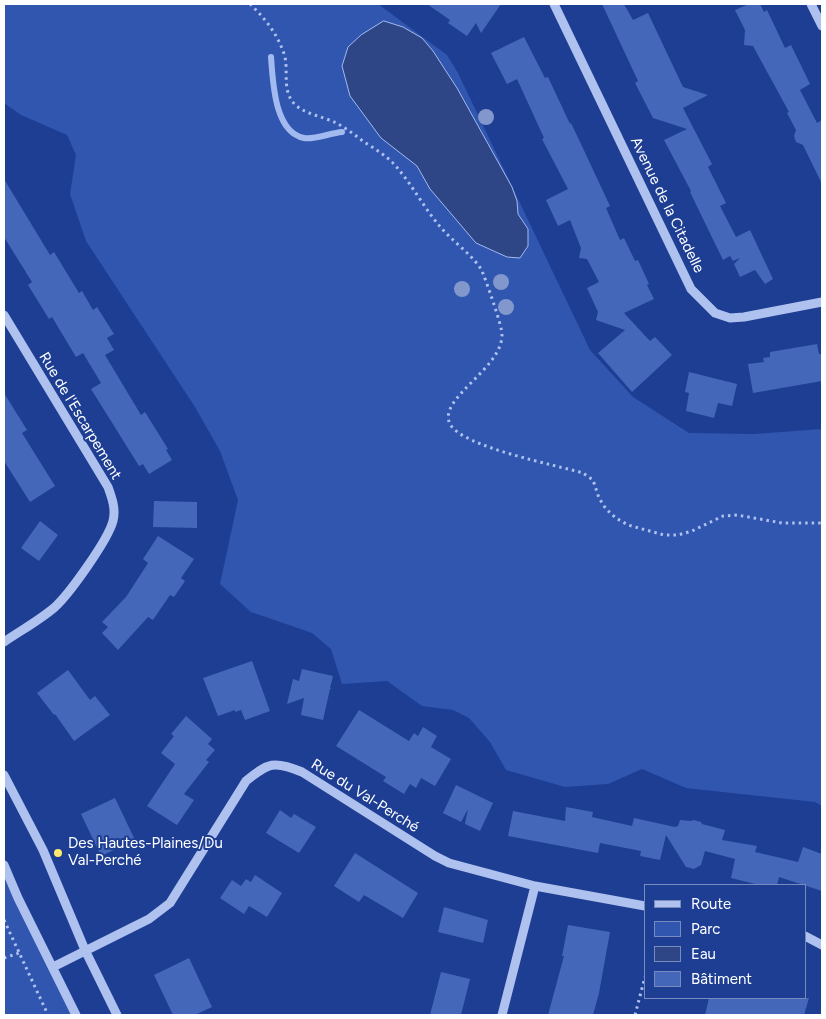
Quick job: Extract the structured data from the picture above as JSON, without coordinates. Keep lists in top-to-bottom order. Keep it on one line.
{"streets":{"street":["Avenue de la Citadelle","Rue de l'Escarpement","Rue du Val-Perché"]},"places":["Des Hautes-Plaines/Du Val-Perché"],"legend":["Route","Parc","Eau","Bâtiment"]}
